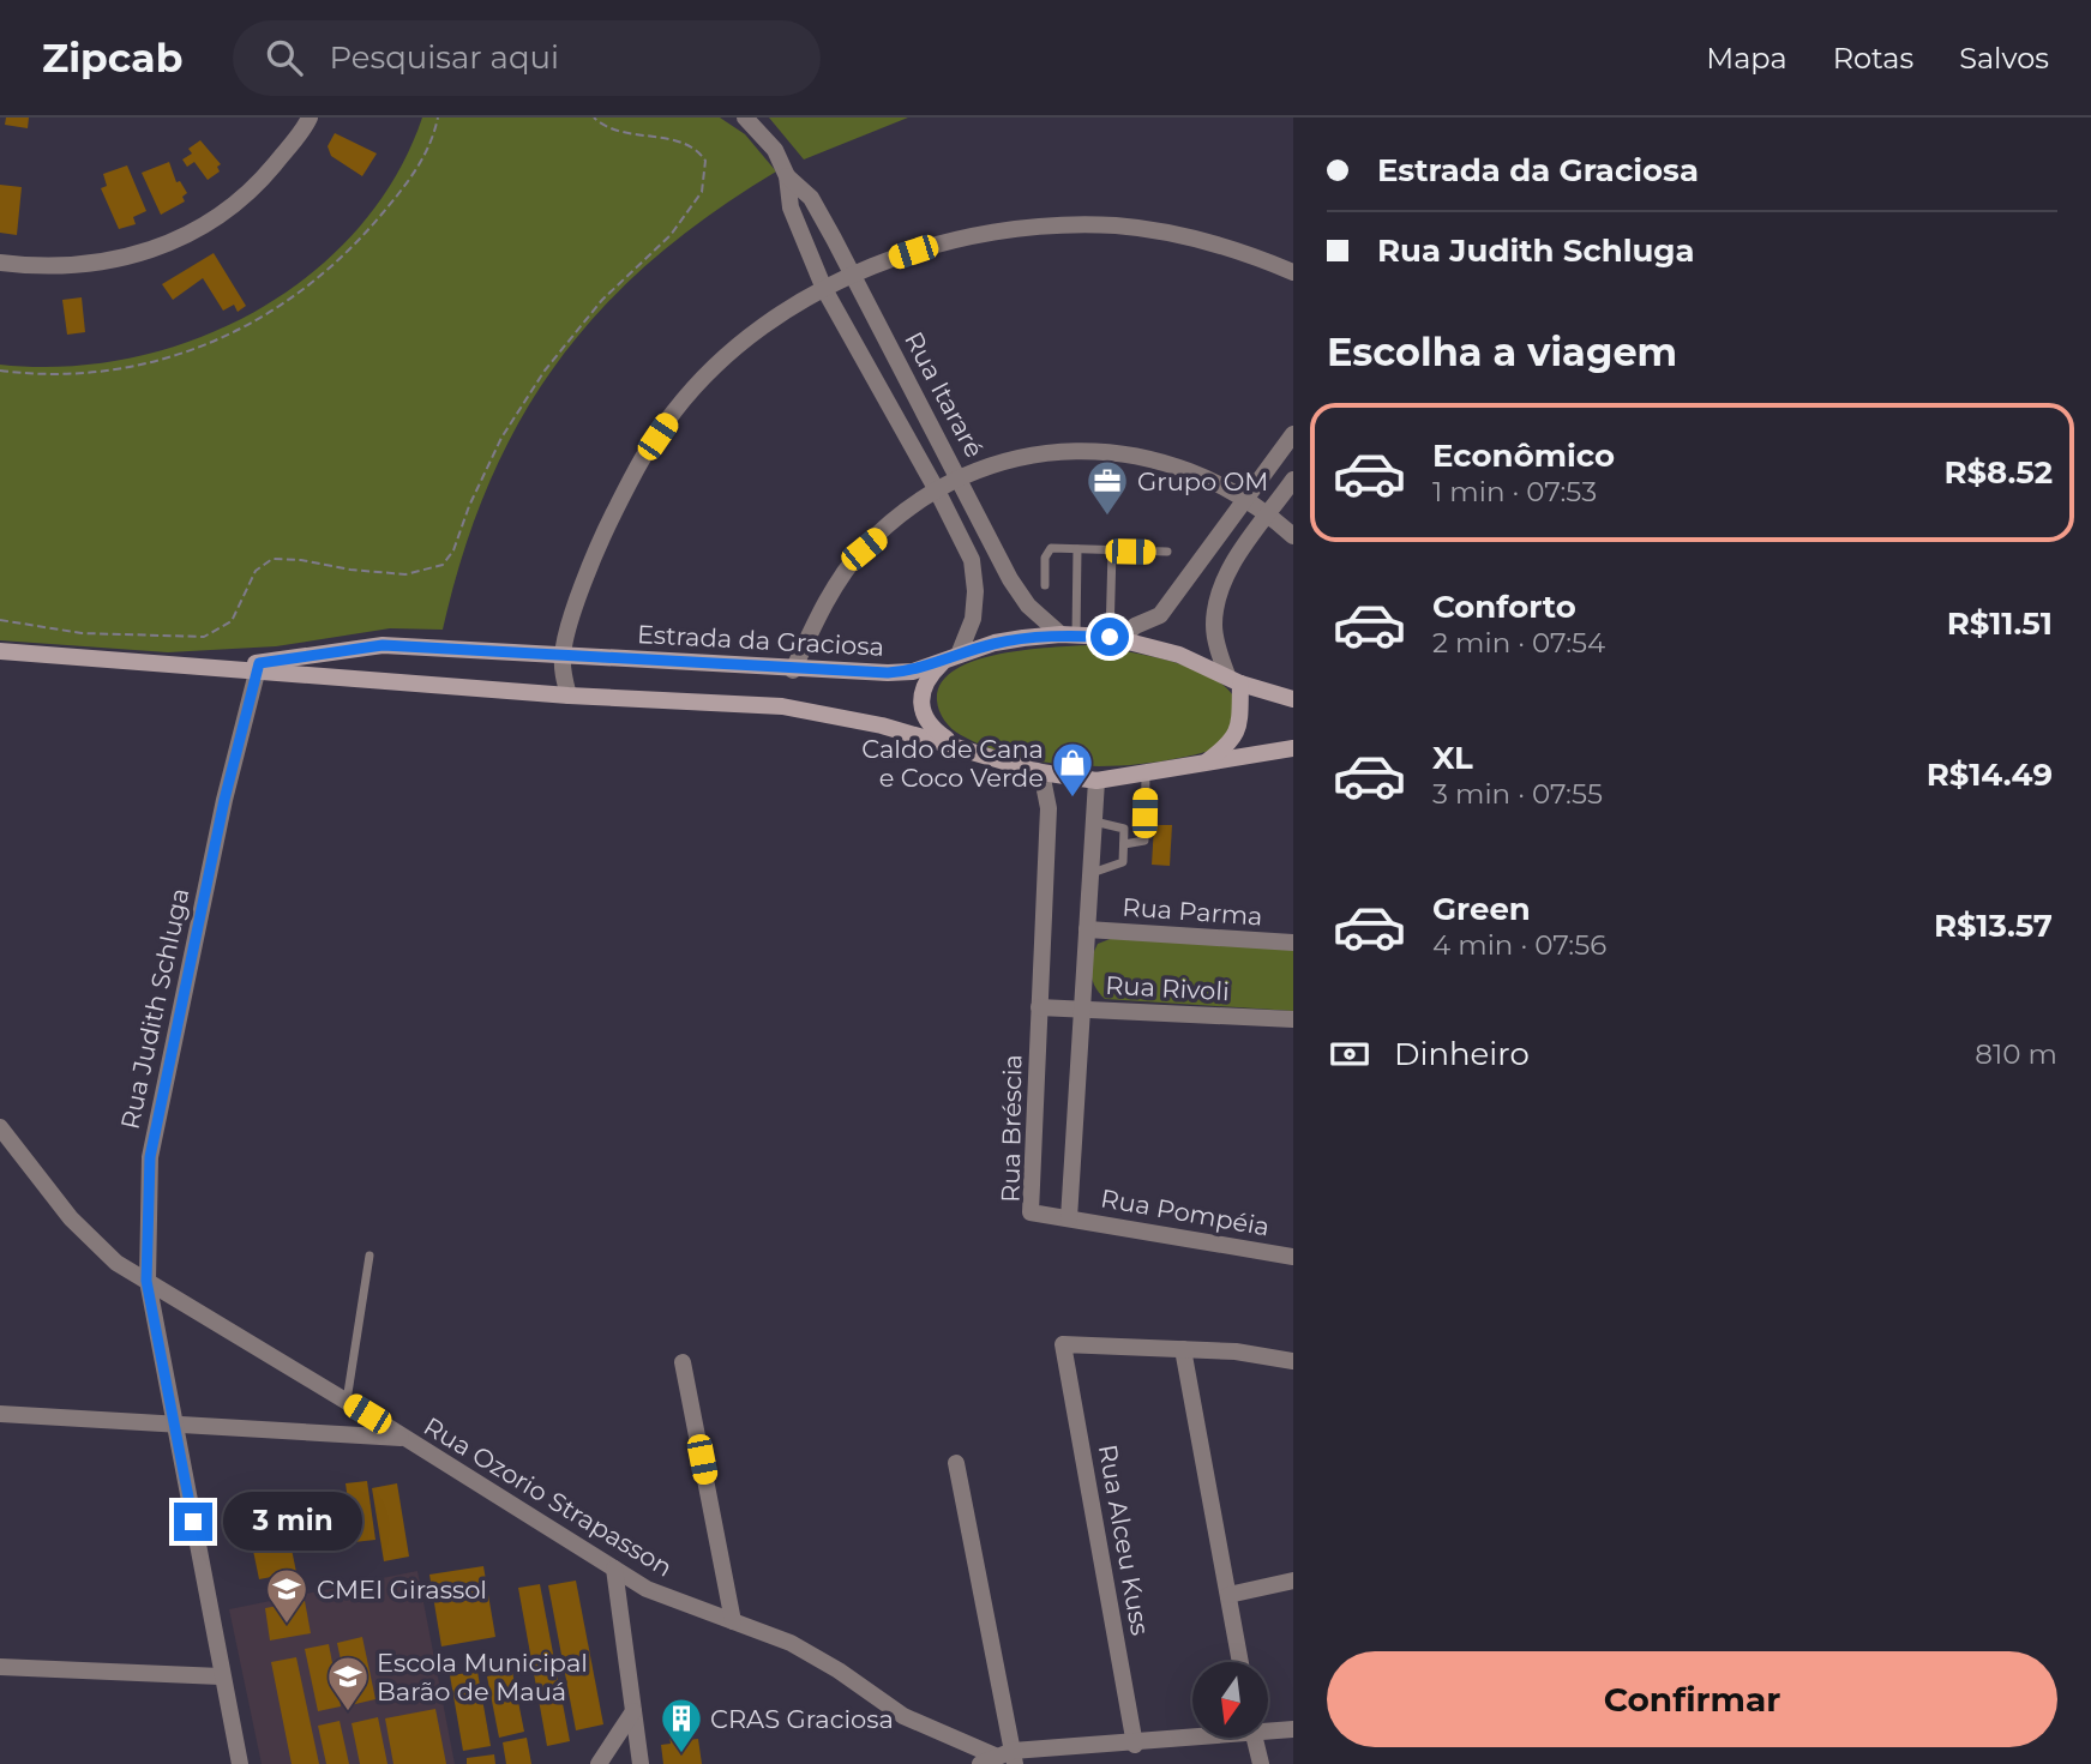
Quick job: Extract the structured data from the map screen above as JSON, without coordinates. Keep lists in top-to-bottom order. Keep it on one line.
{"streets":{"main road":["Estrada da Graciosa"],"street":["Rua Itararé","Rua Parma","Rua Rivoli","Rua Judith Schluga","Rua Bréscia","Rua Pompéia","Rua Ozorio Strapasson","Rua Alceu Kuss"]},"crossings":[["Rua Itararé","Estrada da Graciosa"],["Estrada da Graciosa","Rua Judith Schluga"],["Estrada da Graciosa","Rua Bréscia"],["Rua Rivoli","Rua Bréscia"],["Rua Judith Schluga","Rua Ozorio Strapasson"],["Rua Bréscia","Rua Pompéia"]],"places":{"office":["Grupo OM"],"shop":["Caldo de Cana e Coco Verde"],"school or university":["CMEI Girassol","Escola Municipal Barão de Mauá"],"building":["CRAS Graciosa"]},"north":"bottom","page":{"header":"Zipcab","search":"Pesquisar aqui","nav":["Mapa","Rotas","Salvos"],"banner":["Estrada da Graciosa","Rua Judith Schluga"],"heading":"Escolha a viagem","list":[{"name":"Econômico","note":"1 min · 07:53","value":"R$8.52"},{"name":"Conforto","note":"2 min · 07:54","value":"R$11.51"},{"name":"XL","note":"3 min · 07:55","value":"R$14.49"},{"name":"Green","note":"4 min · 07:56","value":"R$13.57"}],"pay":["Dinheiro","810 m"],"bubble":"3 min","buttons":"Confirmar"}}
